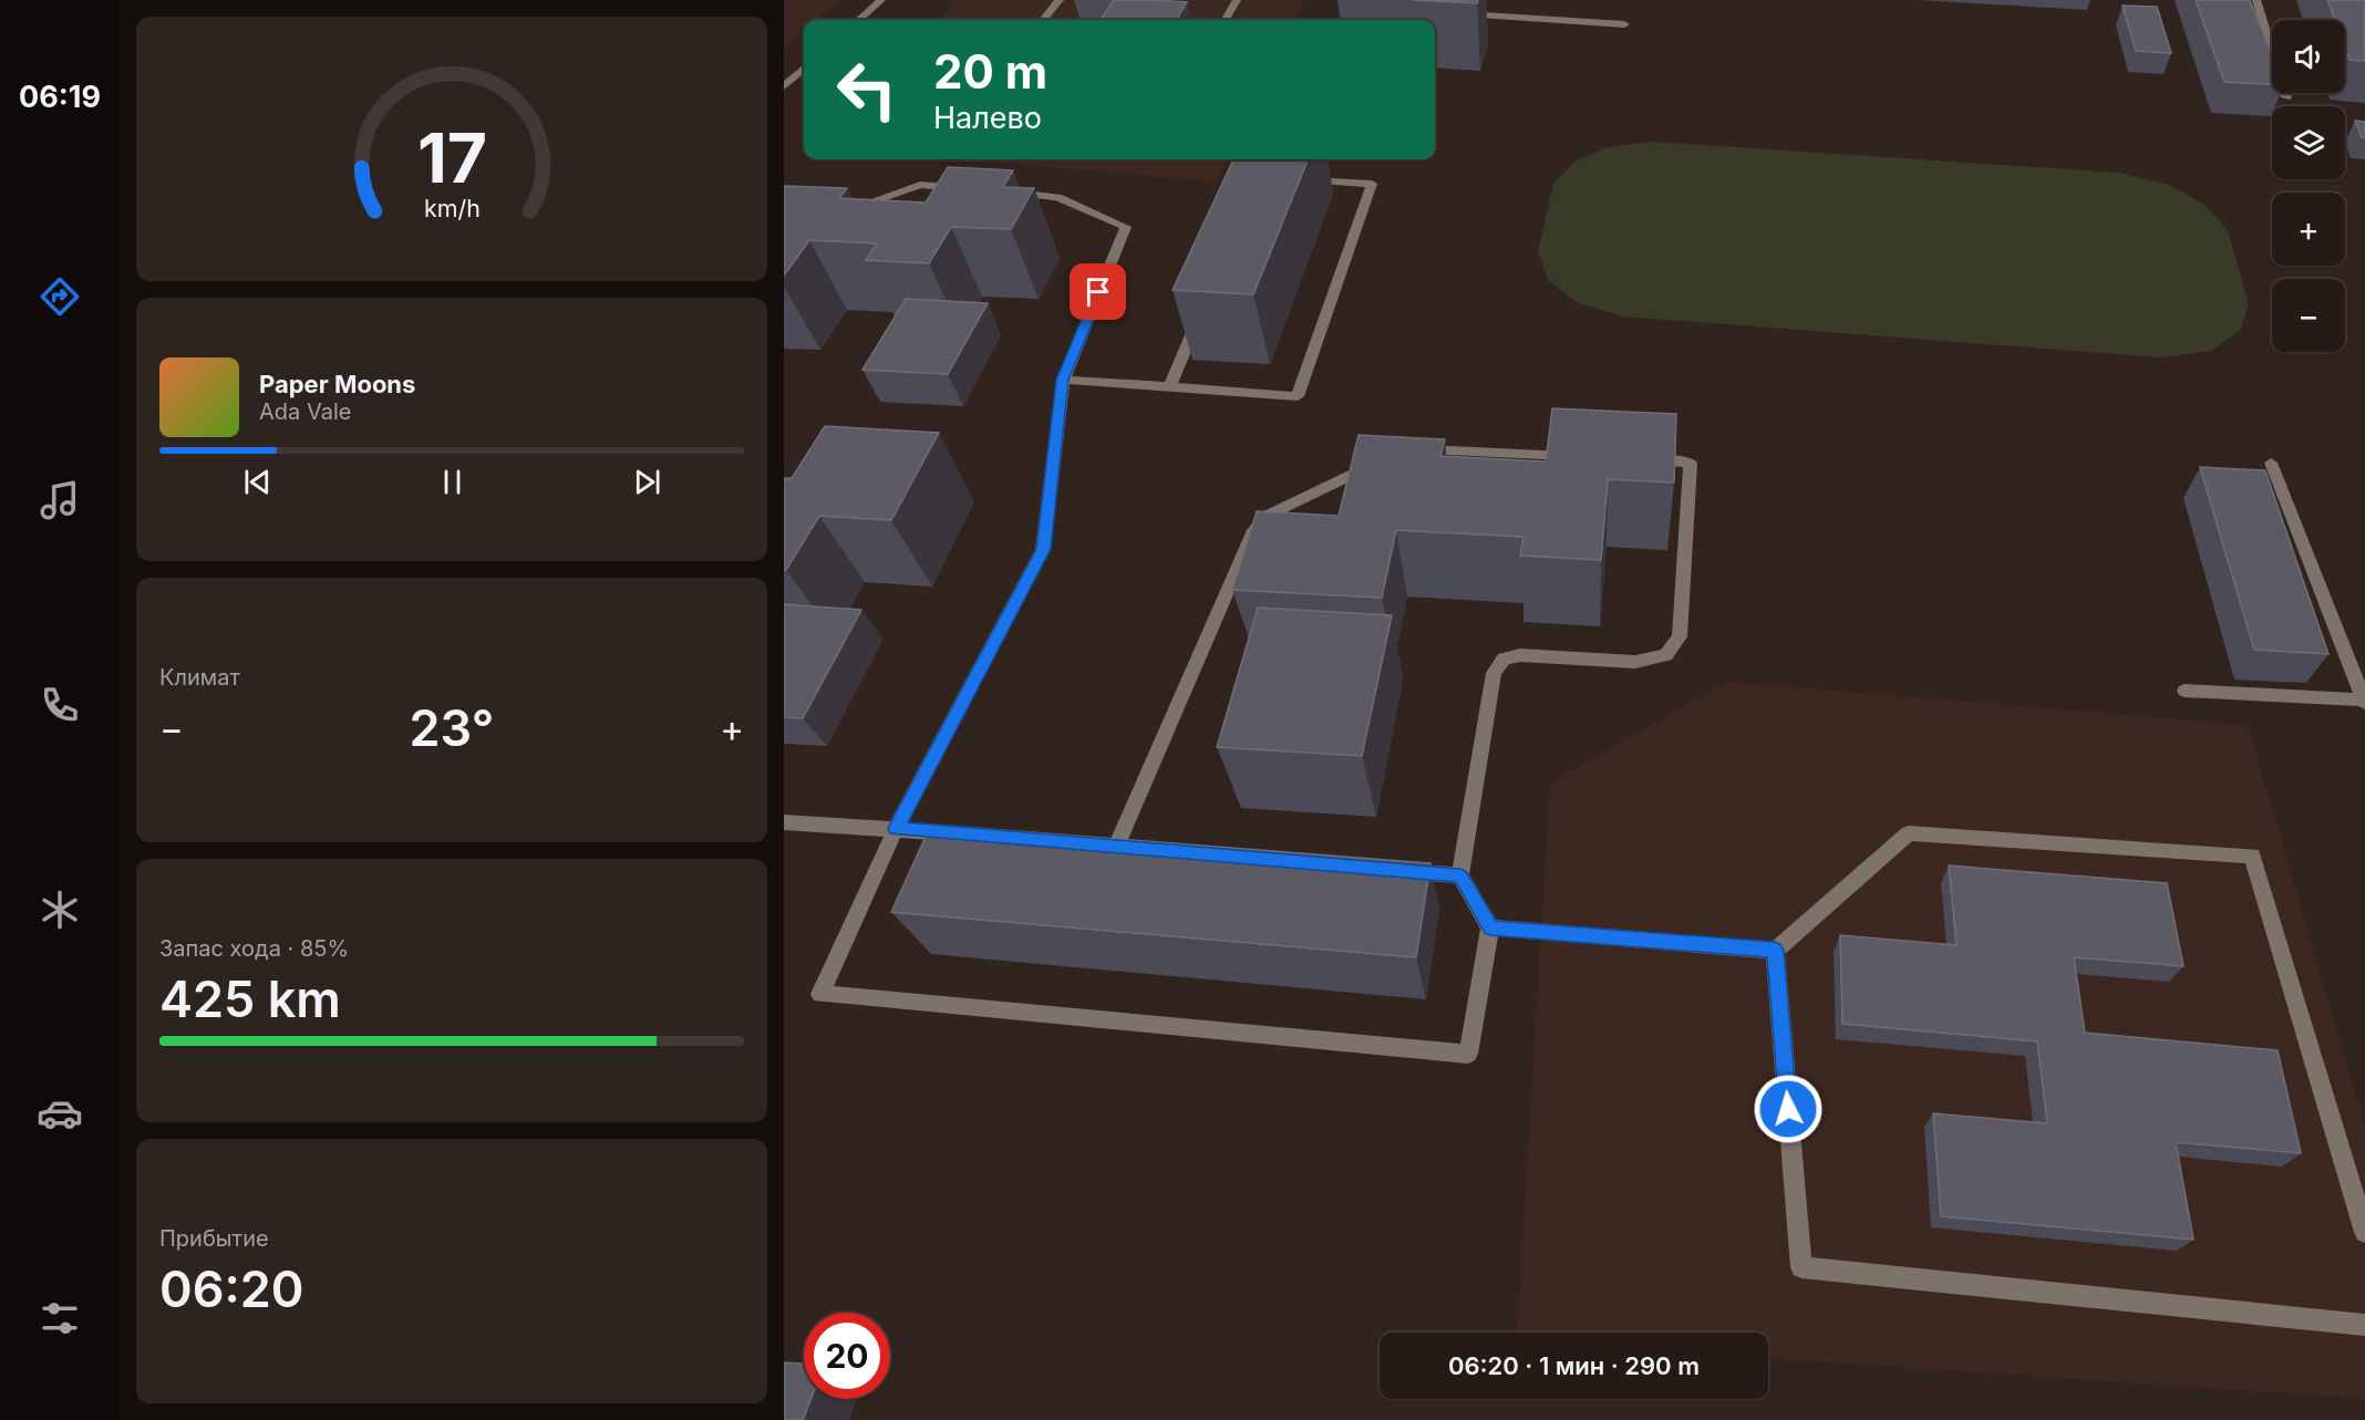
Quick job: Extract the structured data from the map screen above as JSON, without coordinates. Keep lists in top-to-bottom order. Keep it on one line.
{"page":{"tabs":"06:19","map_buttons":["+","−"],"turn":["20 m","Налево"],"song":["Paper Moons","Ada Vale"],"tile":["Климат",["Запас хода · 85%","425 km"],["Прибытие","06:20"]],"heat":["−","23°","+"],"limit":"20","trip":"06:20 · 1 мин · 290 m","gauge":["17","km/h"]}}
